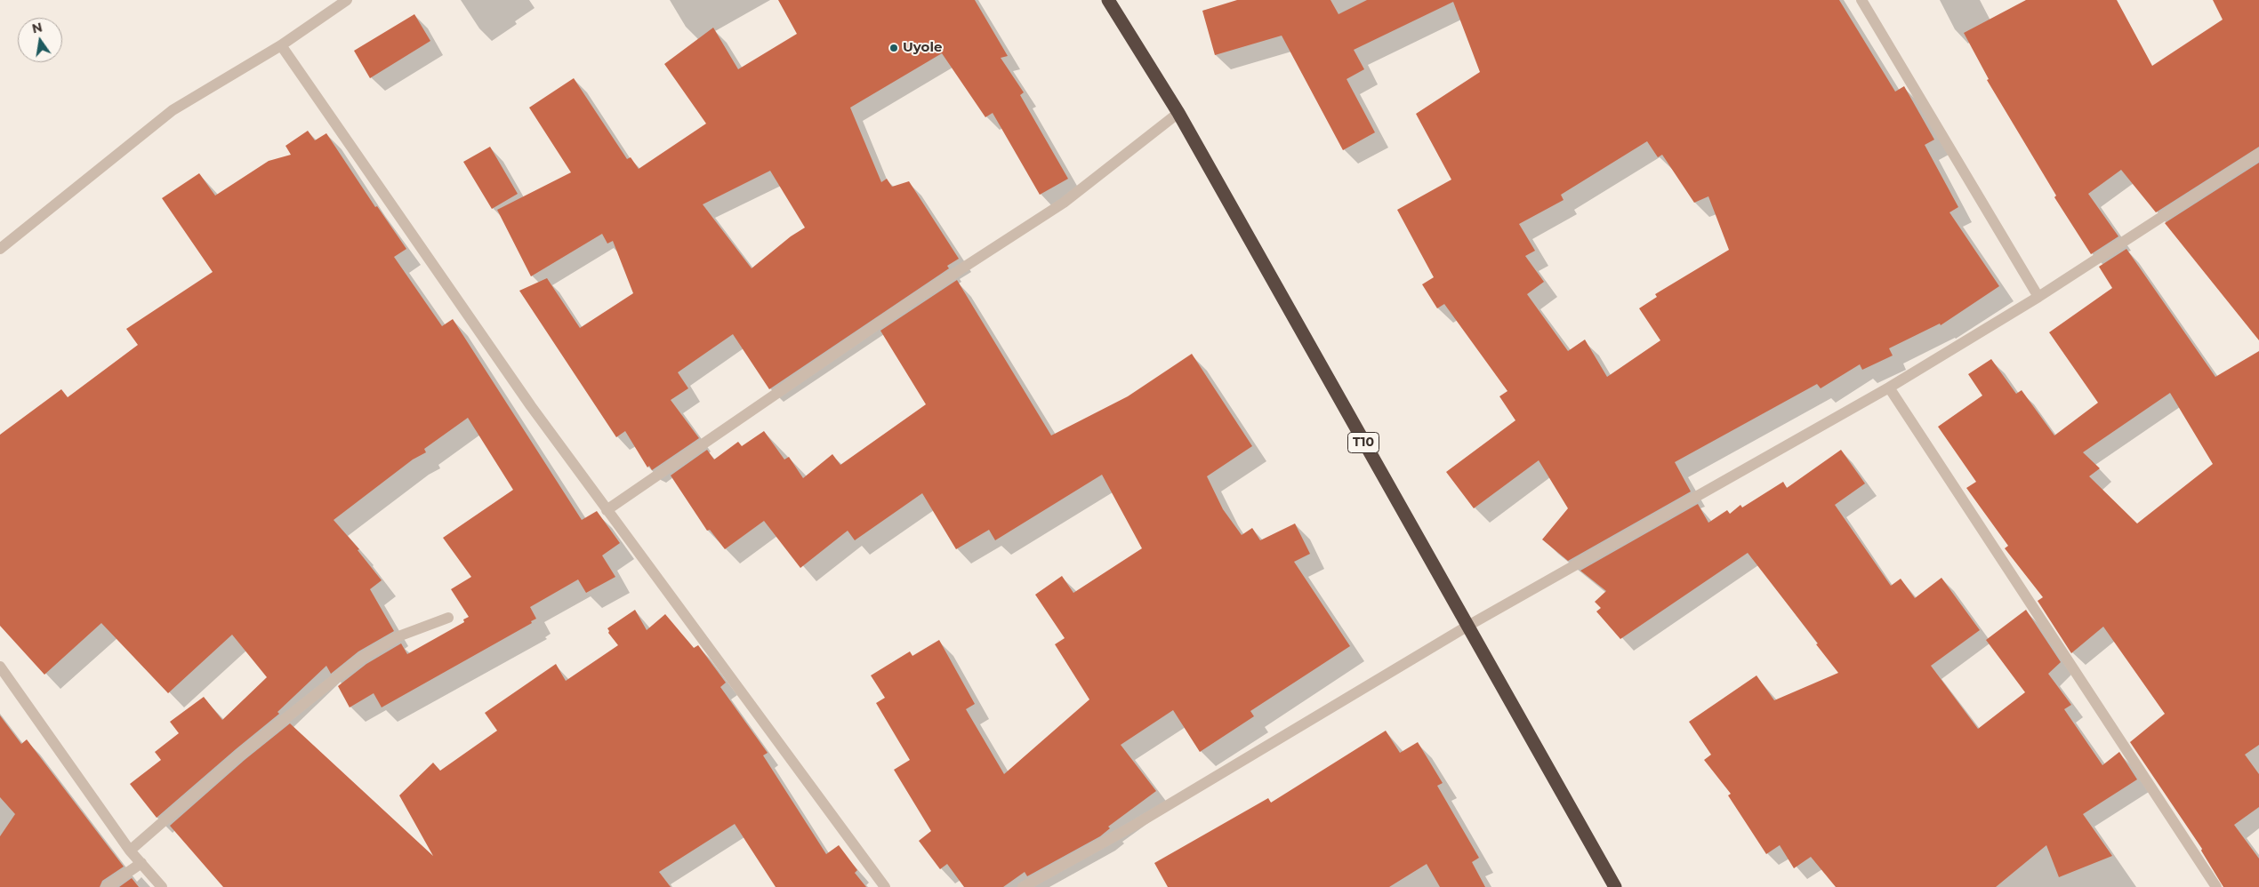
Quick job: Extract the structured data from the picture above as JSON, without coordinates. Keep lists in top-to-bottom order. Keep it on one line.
{"streets":{"highway":["T10"]},"places":["Uyole"],"north":"top"}
